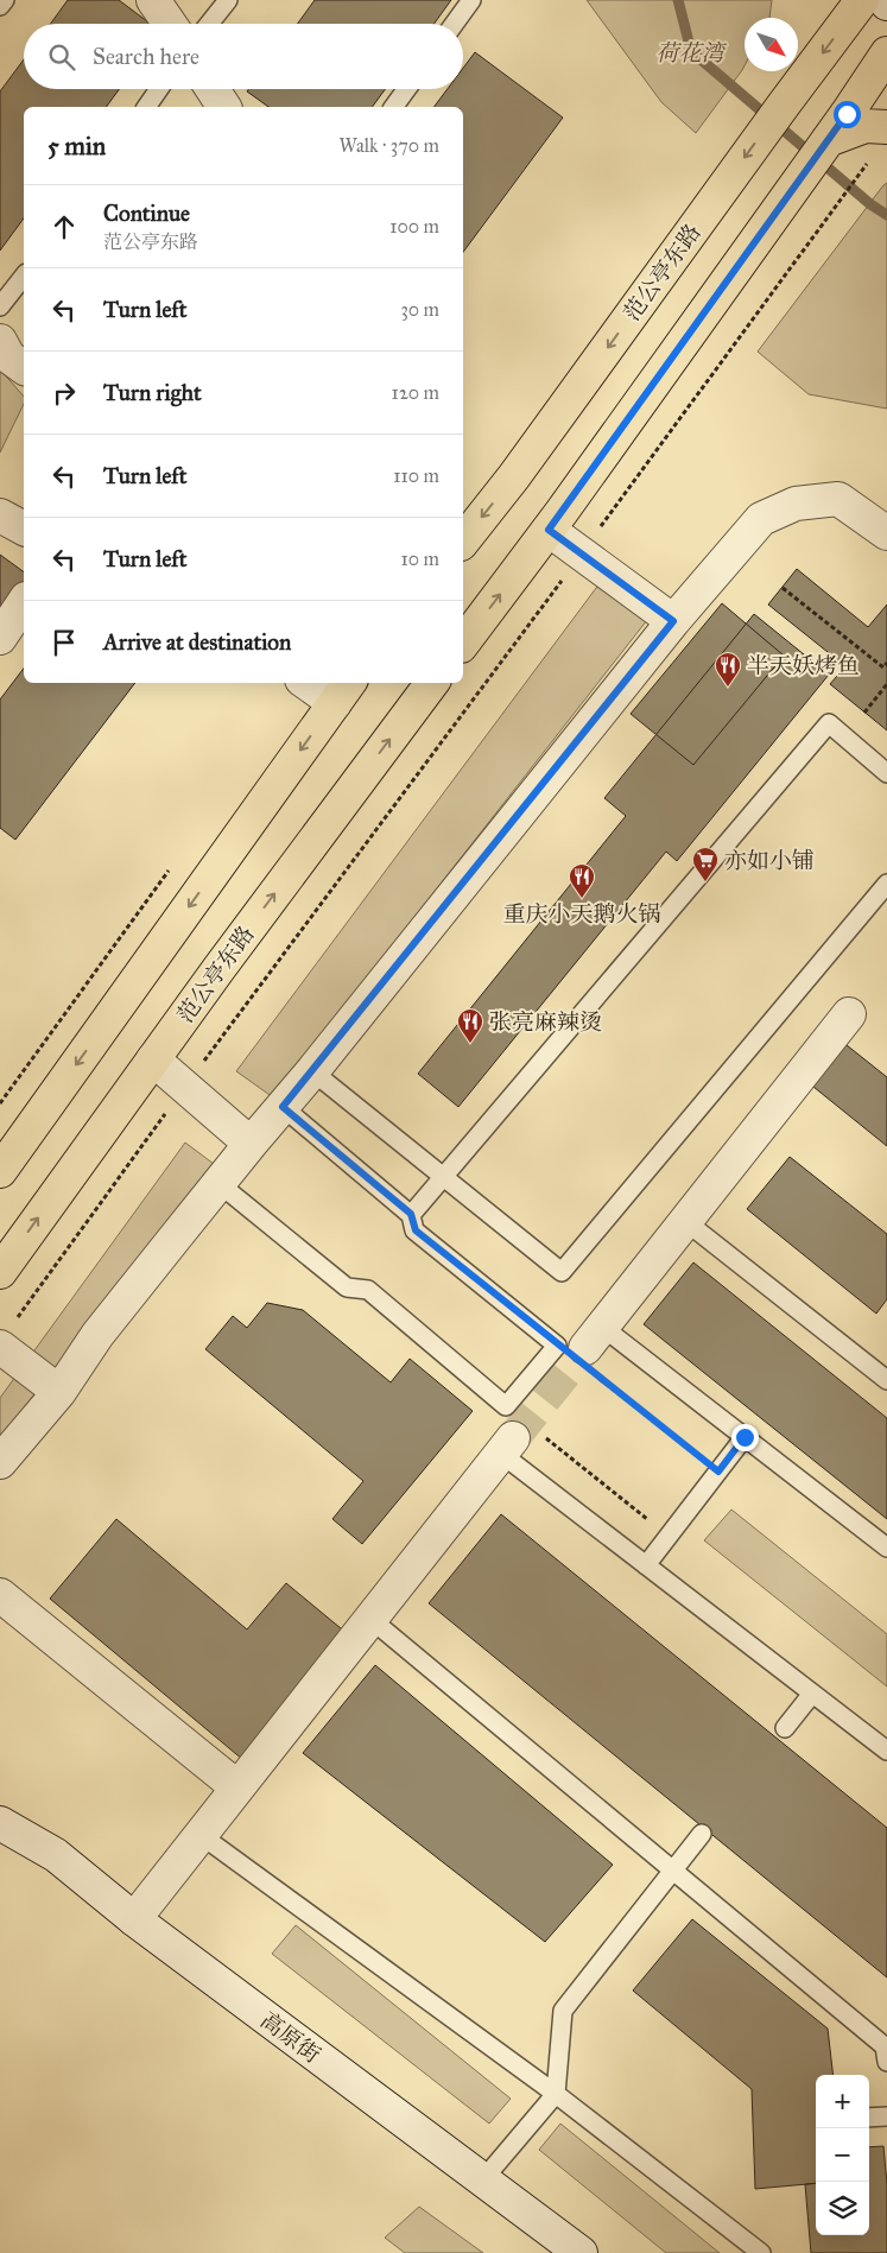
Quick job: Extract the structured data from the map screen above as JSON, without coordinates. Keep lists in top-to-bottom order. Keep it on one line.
{"streets":{"main road":["范公亭东路"],"street":["高原街"]},"parks":["荷花湾"],"places":{"restaurant":["半天妖烤鱼","重庆小天鹅火锅","张亮麻辣烫"],"supermarket":["亦如小铺"]},"north":"bottom right","page":{"search":"Search here","heading":["5 min","Walk · 370 m"],"list":[["Continue","范公亭东路","100 m"],["Turn left","30 m"],["Turn right","120 m"],["Turn left","110 m"],["Turn left","10 m"],"Arrive at destination"],"map_buttons":["+","−"]}}
